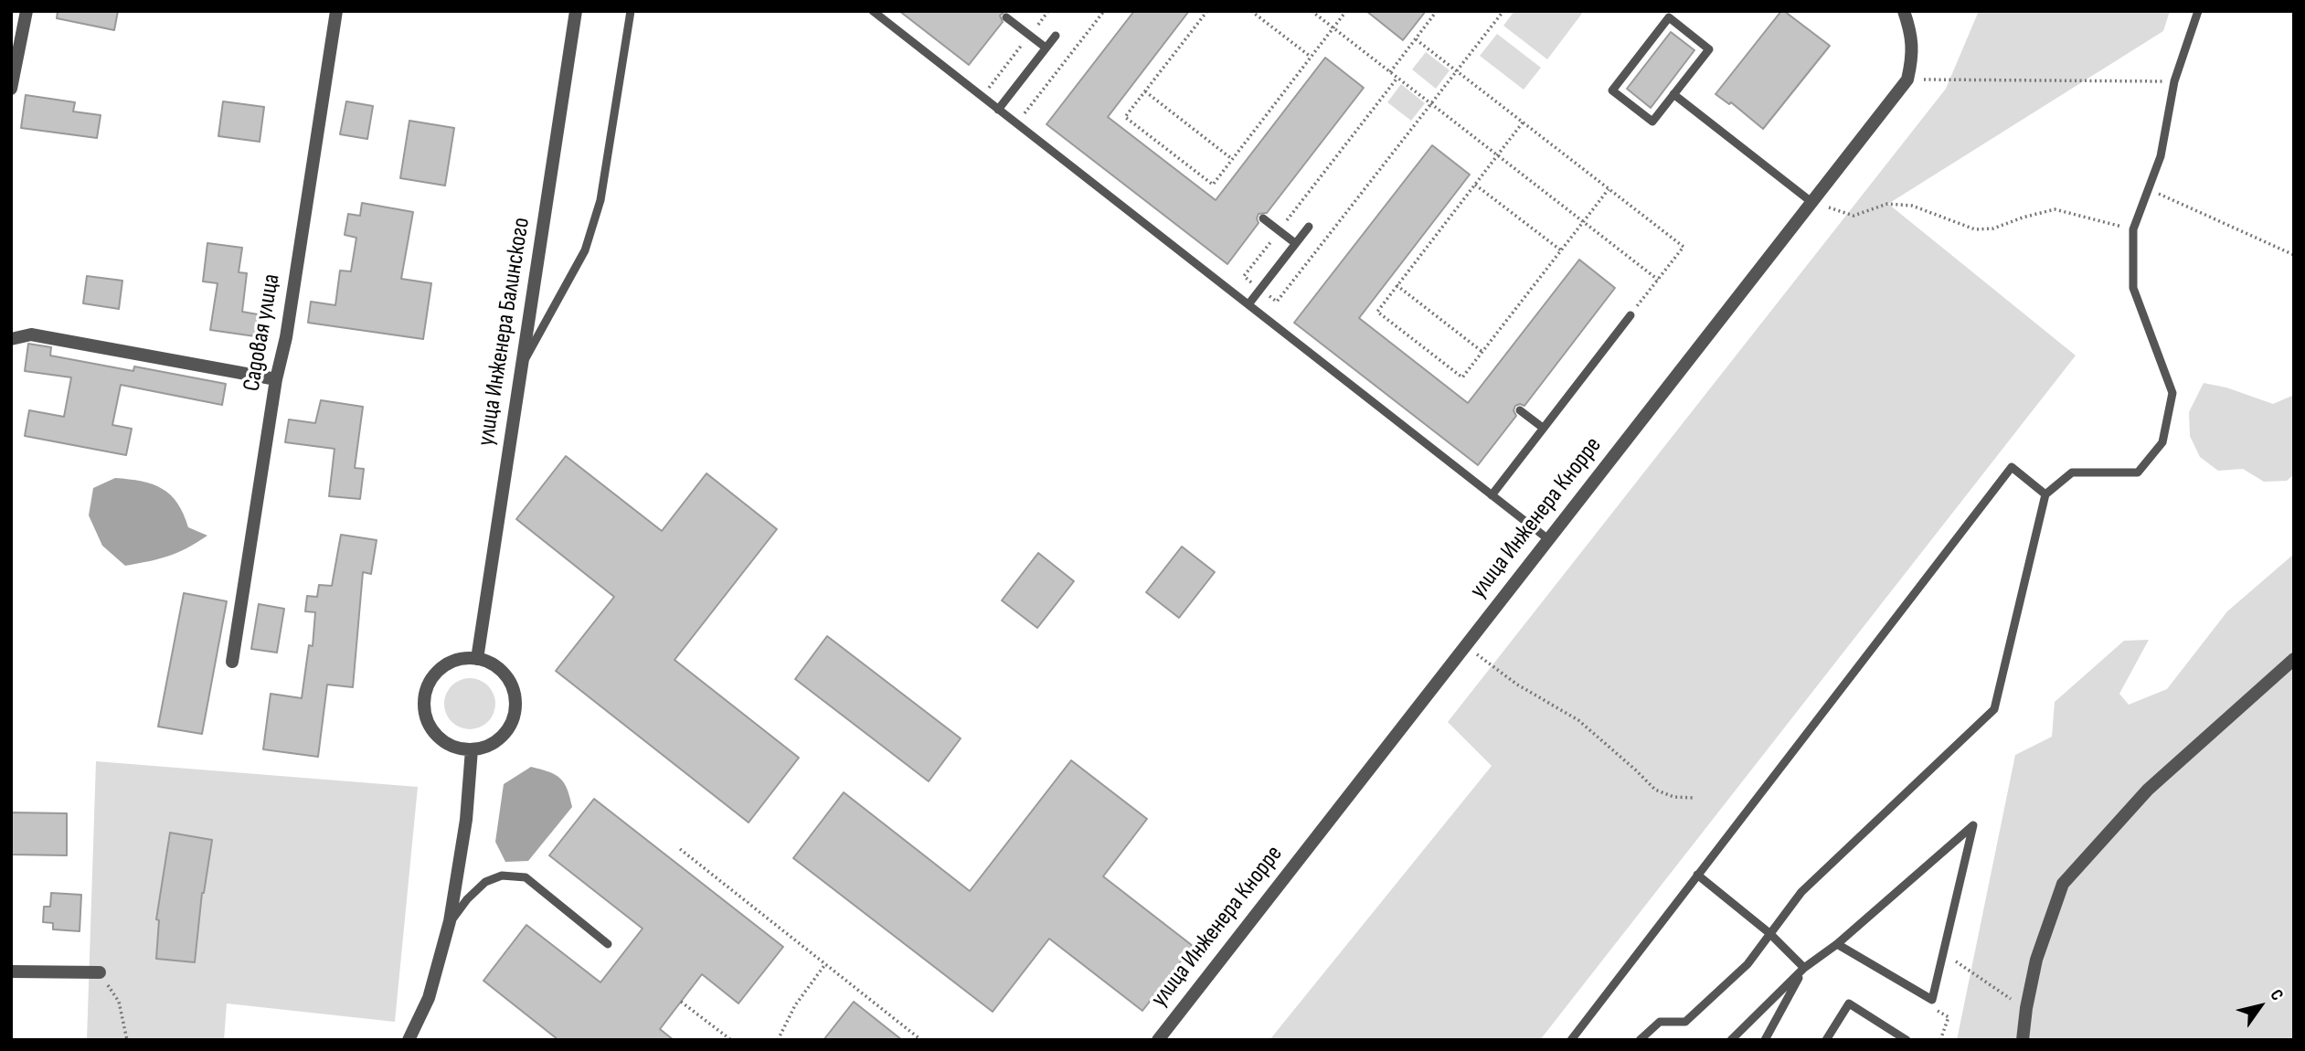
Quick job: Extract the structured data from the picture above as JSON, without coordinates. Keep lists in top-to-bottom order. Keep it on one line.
{"streets":{"street":["улица Инженера Балинского","Садовая улица","улица Инженера Кнорре"]},"north":"top right"}
